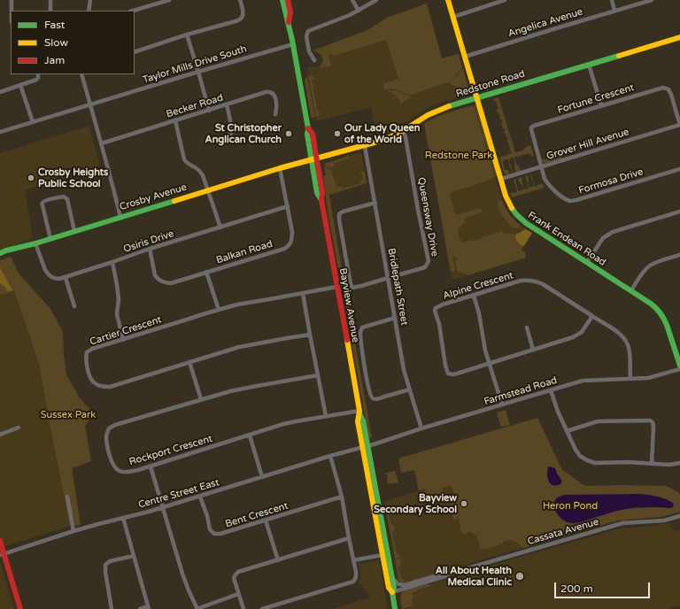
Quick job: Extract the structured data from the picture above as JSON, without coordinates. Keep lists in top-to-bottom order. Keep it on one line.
{"streets":{"street":["Angelica Avenue","Taylor Mills Drive South","Redstone Road","Fortune Crescent","Becker Road","Grover Hill Avenue","Formosa Drive","Crosby Avenue","Queensway Drive","Frank Endean Road","Osiris Drive","Balkan Road","Alpine Crescent","Bridlepath Street","Bayview Avenue","Cartier Crescent","Farmstead Road","Rockport Crescent","Centre Street East","Bent Crescent","Cassata Avenue"]},"crossings":[["Angelica Avenue","Frank Endean Road"],["Taylor Mills Drive South","Bayview Avenue"],["Redstone Road","Crosby Avenue"],["Redstone Road","Queensway Drive"],["Redstone Road","Frank Endean Road"],["Redstone Road","Bridlepath Street"],["Redstone Road","Bayview Avenue"],["Fortune Crescent","Grover Hill Avenue"],["Fortune Crescent","Formosa Drive"],["Grover Hill Avenue","Formosa Drive"],["Grover Hill Avenue","Frank Endean Road"],["Crosby Avenue","Osiris Drive"],["Crosby Avenue","Balkan Road"],["Crosby Avenue","Bayview Avenue"],["Queensway Drive","Bridlepath Street"],["Osiris Drive","Balkan Road"],["Alpine Crescent","Farmstead Road"],["Bridlepath Street","Farmstead Road"],["Bayview Avenue","Cartier Crescent"],["Bayview Avenue","Farmstead Road"],["Bayview Avenue","Rockport Crescent"],["Bayview Avenue","Centre Street East"],["Bayview Avenue","Cassata Avenue"],["Farmstead Road","Centre Street East"],["Centre Street East","Bent Crescent"]],"parks":["Redstone Park","Sussex Park","Heron Pond"],"places":["St Christopher Anglican Church","Our Lady Queen of the World","Crosby Heights Public School","Bayview Secondary School","All About Health Medical Clinic"],"legend":["Fast","Slow","Jam"],"scale_bar":"200 m"}
